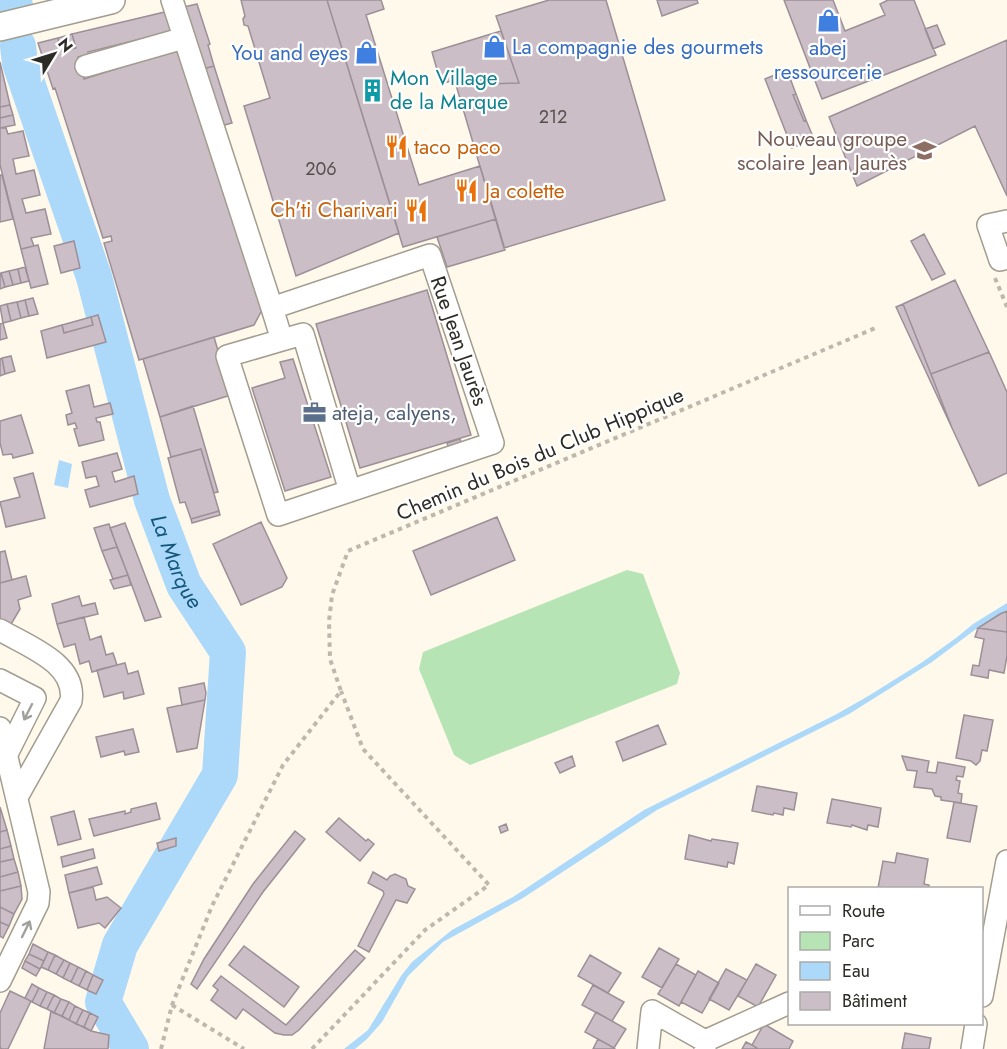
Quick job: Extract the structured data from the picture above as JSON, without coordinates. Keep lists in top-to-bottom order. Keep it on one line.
{"streets":{"street":["Rue Jean Jaurès"],"path":["Chemin du Bois du Club Hippique"]},"water":["La Marque"],"places":{"shop":["abej ressourcerie","La compagnie des gourmets","You and eyes"],"building":["Mon Village de la Marque"],"restaurant":["taco paco","Ja colette","Ch'ti Charivari"],"school or university":["Nouveau groupe scolaire Jean Jaurès"],"office":["ateja, calyens,"]},"house_numbers":["212","206"],"legend":["Route","Parc","Eau","Bâtiment"],"north":"top right"}
